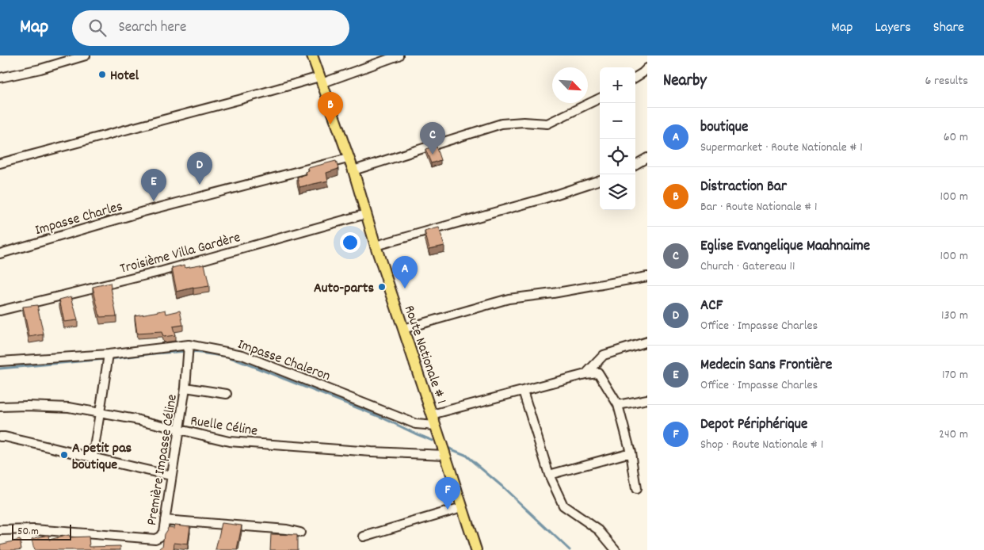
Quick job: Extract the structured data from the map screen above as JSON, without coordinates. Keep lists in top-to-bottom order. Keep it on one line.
{"streets":{"main road":["Route Nationale # 1"],"street":["Impasse Charles","Troisième Villa Gardère","Impasse Chaleron","Ruelle Céline","Première Impasse Céline"]},"crossings":[["Impasse Charles","Route Nationale # 1"],["Troisième Villa Gardère","Route Nationale # 1"],["Route Nationale # 1","Impasse Chaleron"],["Route Nationale # 1","Ruelle Céline"],["Impasse Chaleron","Première Impasse Céline"],["Ruelle Céline","Première Impasse Céline"]],"places":["Hotel","Auto-parts","A petit pas boutique"],"scale_bar":"50 m","north":"bottom right","page":{"header":"Map","search":"Search here","nav":["Map","Layers","Share"],"heading":["Nearby","6 results"],"map_buttons":["+","−"],"pins":["B","C","D","E","A","F"],"list":[{"mark":"A","name":"boutique","note":"Supermarket · Route Nationale # 1","value":"60 m"},{"mark":"B","name":"Distraction Bar","note":"Bar · Route Nationale # 1","value":"100 m"},{"mark":"C","name":"Eglise Evangelique Maahnaime","note":"Church · Gatereau 11","value":"100 m"},{"mark":"D","name":"ACF","note":"Office · Impasse Charles","value":"130 m"},{"mark":"E","name":"Medecin Sans Frontière","note":"Office · Impasse Charles","value":"170 m"},{"mark":"F","name":"Depot Périphérique","note":"Shop · Route Nationale # 1","value":"240 m"}],"scale":"50 m"}}
